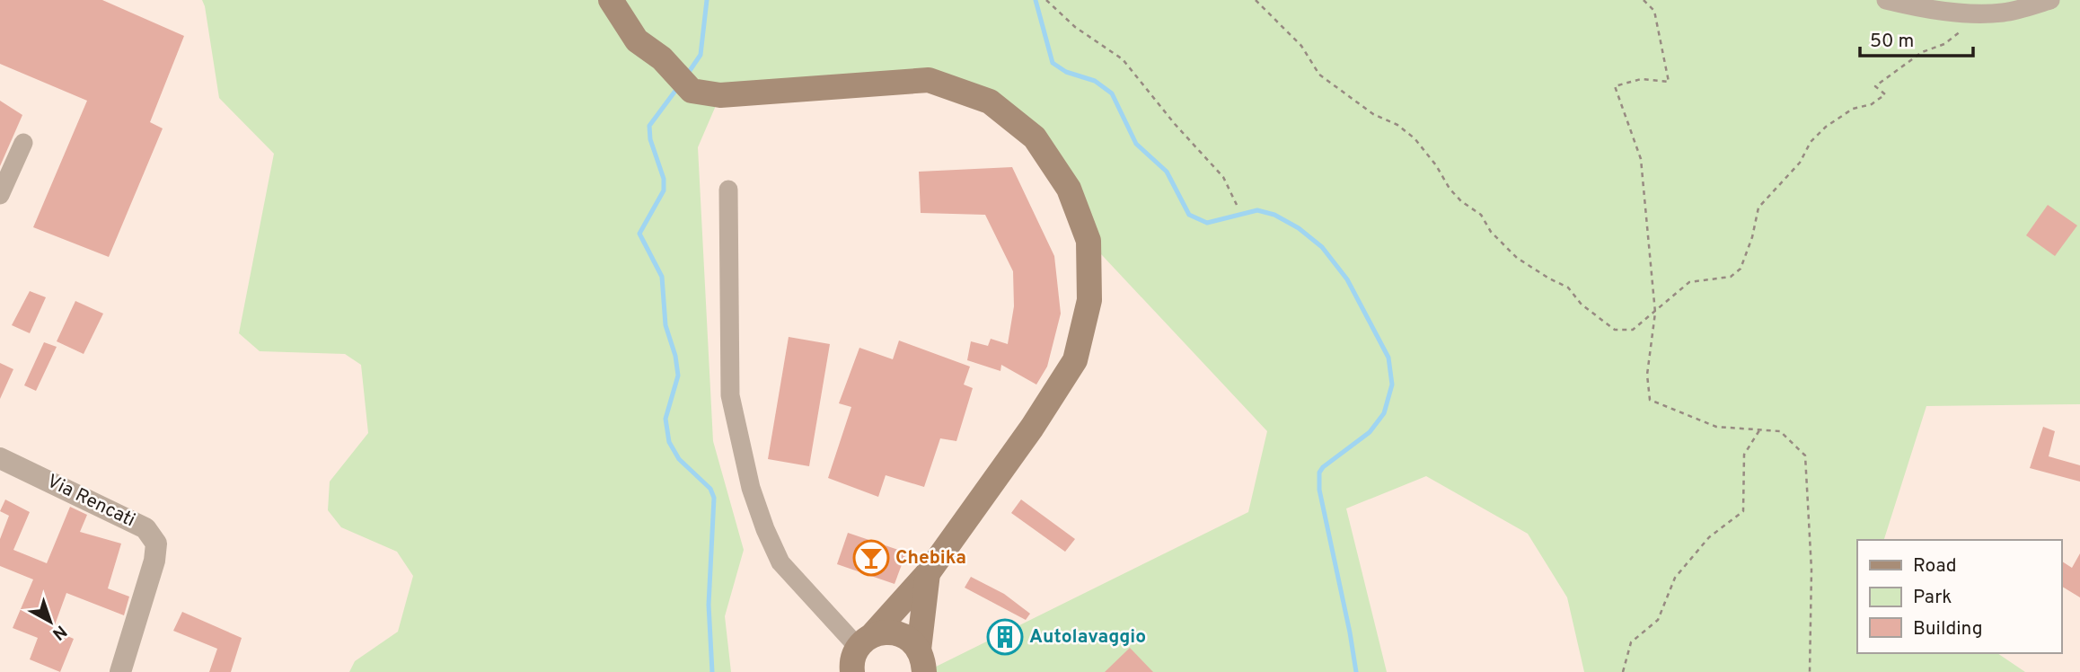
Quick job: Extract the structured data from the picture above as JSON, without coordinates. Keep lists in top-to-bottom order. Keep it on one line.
{"streets":{"street":["Via Rencati"]},"places":{"bar":["Chebika"],"building":["Autolavaggio"]},"legend":["Road","Park","Building"],"scale_bar":"50 m","north":"bottom right"}
